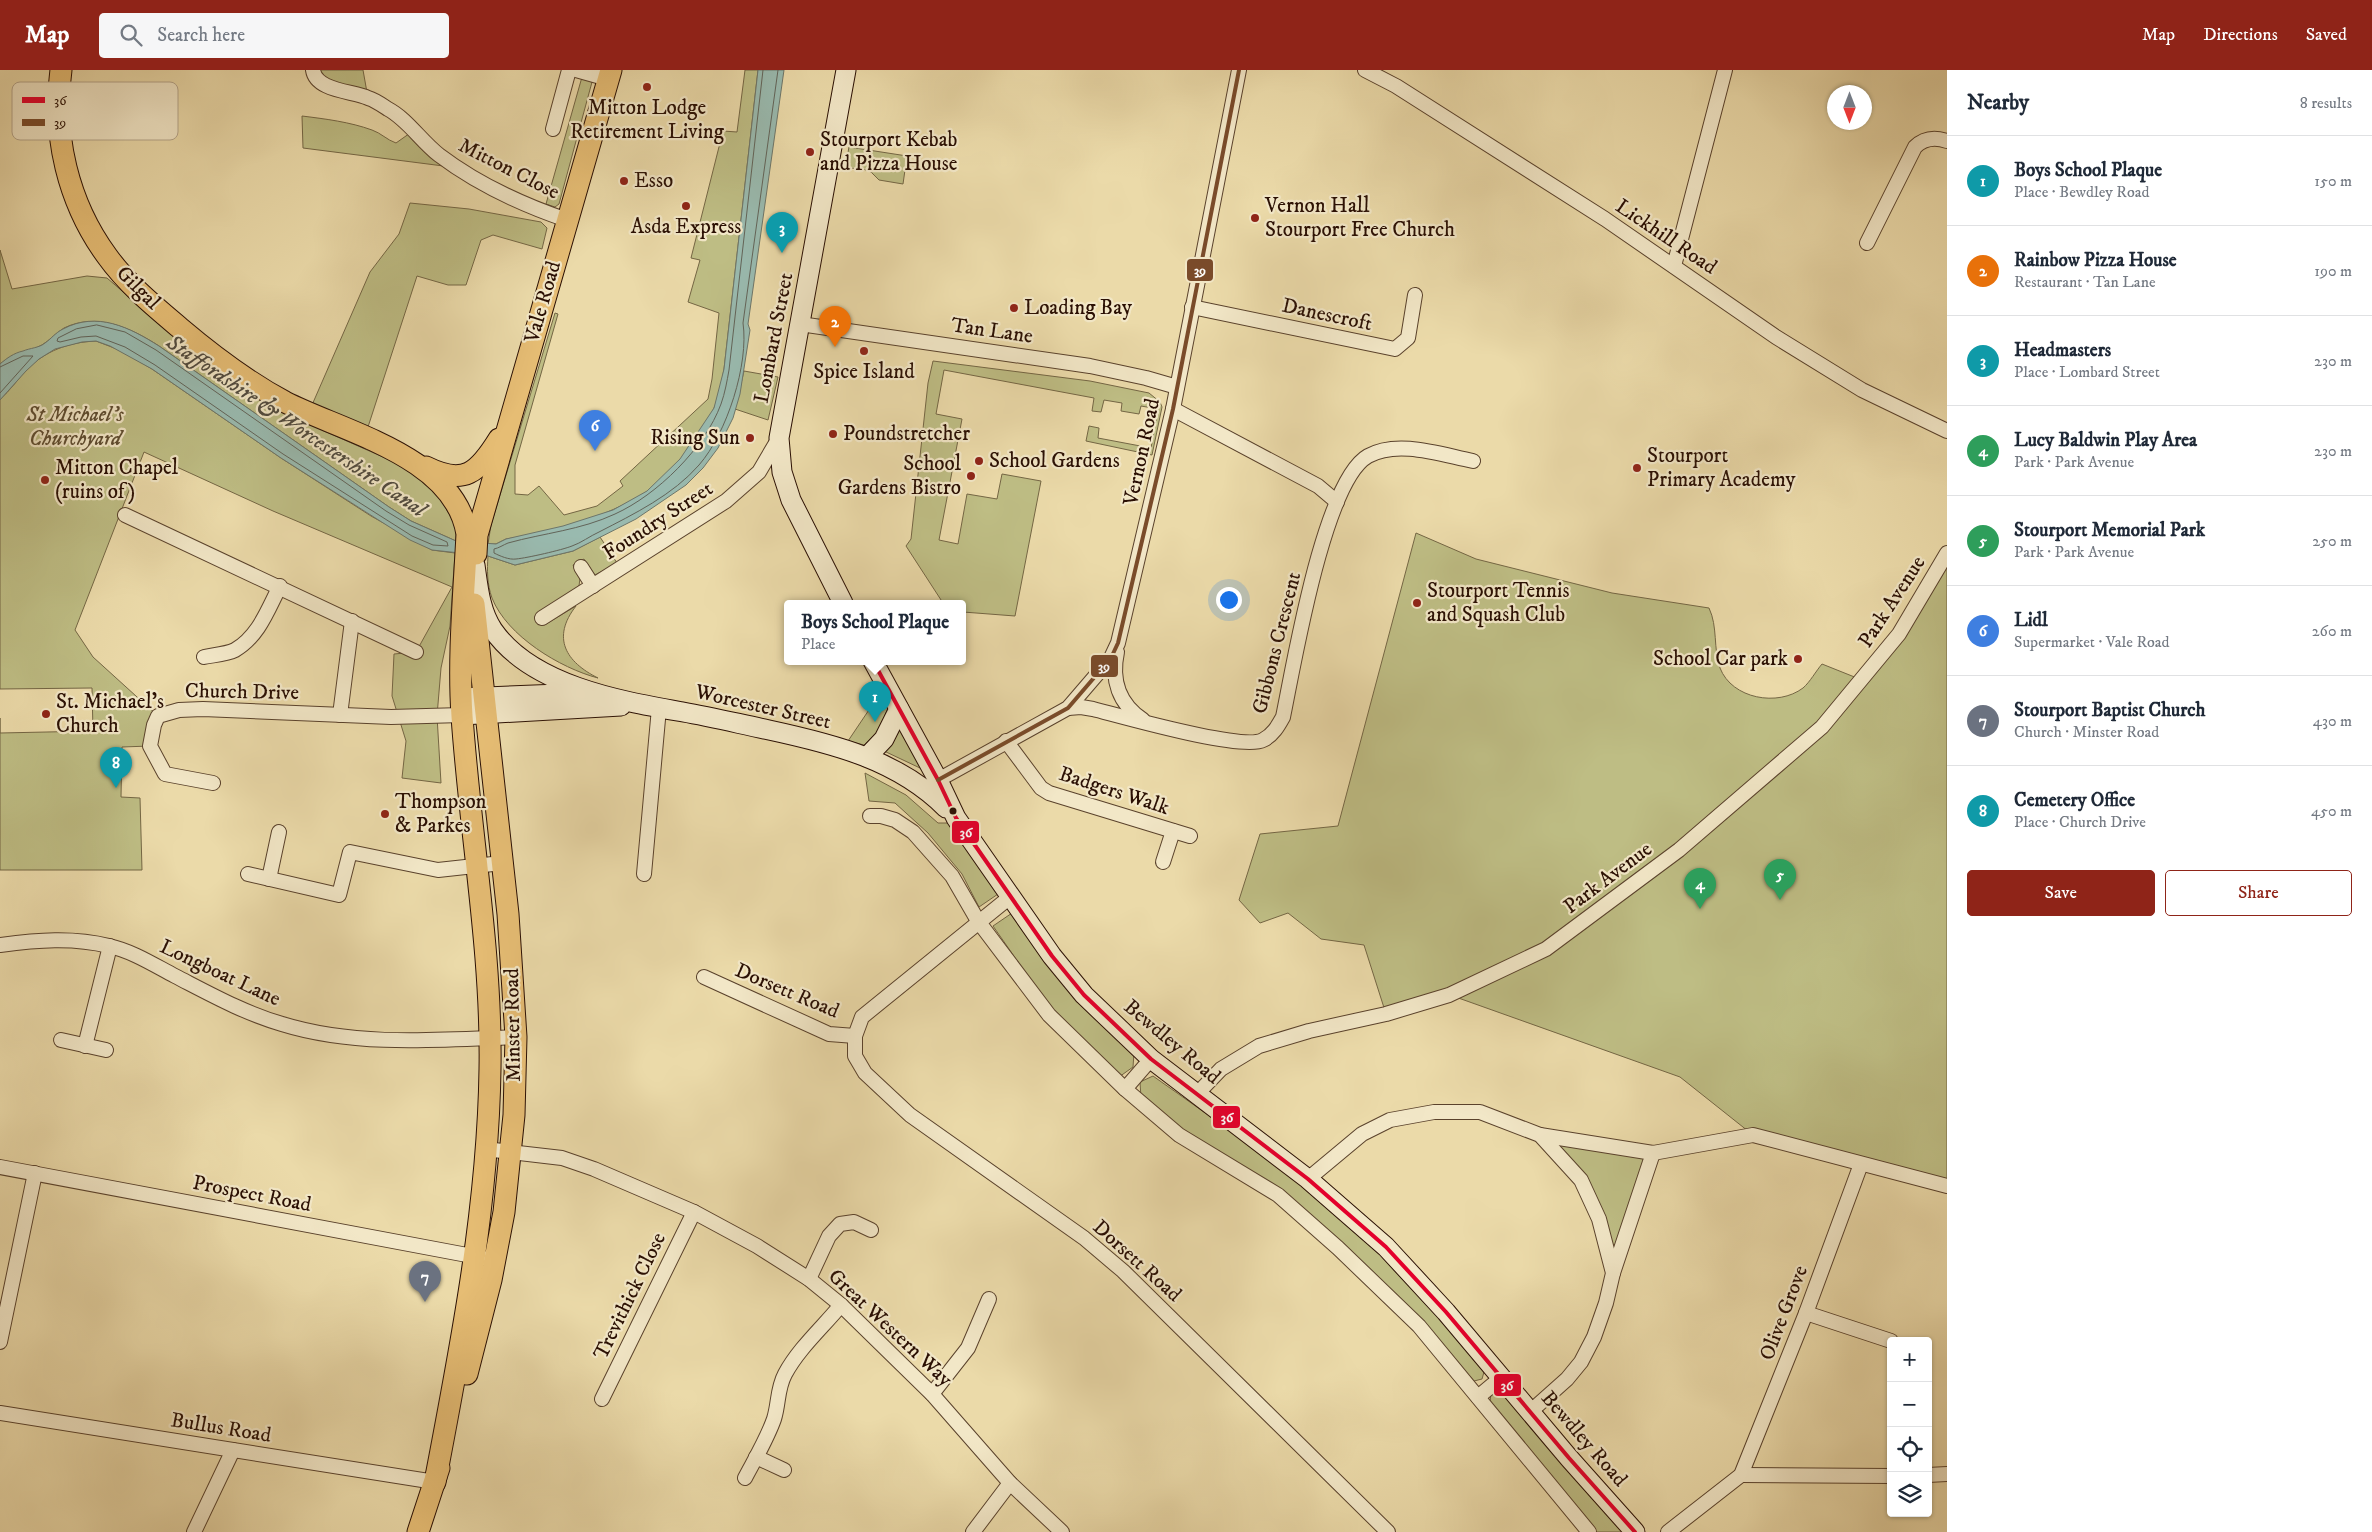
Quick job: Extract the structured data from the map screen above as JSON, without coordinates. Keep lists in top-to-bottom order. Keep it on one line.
{"streets":{"main road":["Gilgal","Vale Road","Lombard Street","Worcester Street","Minster Road","Bewdley Road"],"street":["Mitton Close","Lickhill Road","Danescroft","Tan Lane","Vernon Road","Foundry Street","Park Avenue","Gibbons Crescent","Church Drive","Badgers Walk","Longboat Lane","Dorsett Road","Prospect Road","Trevithick Close","Olive Grove","Great Western Way","Bullus Road"]},"crossings":[["Mitton Close","Vale Road"],["Gilgal","Vale Road"],["Danescroft","Vernon Road"],["Tan Lane","Lombard Street"],["Tan Lane","Vernon Road"],["Lombard Street","Foundry Street"],["Vernon Road","Gibbons Crescent"],["Vernon Road","Badgers Walk"],["Vernon Road","Bewdley Road"],["Park Avenue","Bewdley Road"],["Church Drive","Minster Road"],["Worcester Street","Minster Road"],["Worcester Street","Bewdley Road"],["Longboat Lane","Minster Road"],["Dorsett Road","Bewdley Road"],["Minster Road","Prospect Road"],["Minster Road","Great Western Way"],["Minster Road","Bullus Road"],["Trevithick Close","Great Western Way"]],"water":["Staffordshire & Worcestershire Canal"],"parks":["St Michael's Churchyard"],"places":["Mitton Lodge Retirement Living","Stourport Kebab and Pizza House","Esso","Asda Express","Vernon Hall Stourport Free Church","Loading Bay","Spice Island","Poundstretcher","Rising Sun","School Gardens","Stourport Primary Academy","School Gardens Bistro","Mitton Chapel (ruins of)","Stourport Tennis and Squash Club","School Car park","St. Michael's Church","Thompson & Parkes"],"lines":["transit line 39","transit line 36"],"legend":["36","39"],"north":"bottom","page":{"header":"Map","search":"Search here","nav":["Map","Directions","Saved"],"heading":["Nearby","8 results"],"list":[{"mark":"1","name":"Boys School Plaque","note":"Place · Bewdley Road","value":"150 m"},{"mark":"2","name":"Rainbow Pizza House","note":"Restaurant · Tan Lane","value":"190 m"},{"mark":"3","name":"Headmasters","note":"Place · Lombard Street","value":"230 m"},{"mark":"4","name":"Lucy Baldwin Play Area","note":"Park · Park Avenue","value":"230 m"},{"mark":"5","name":"Stourport Memorial Park","note":"Park · Park Avenue","value":"250 m"},{"mark":"6","name":"Lidl","note":"Supermarket · Vale Road","value":"260 m"},{"mark":"7","name":"Stourport Baptist Church","note":"Church · Minster Road","value":"430 m"},{"mark":"8","name":"Cemetery Office","note":"Place · Church Drive","value":"450 m"}],"pins":["3","2","6","1","8","5","4","7"],"popup":["Boys School Plaque","Place"],"buttons":["Save","Share"],"map_buttons":["+","−"]}}
